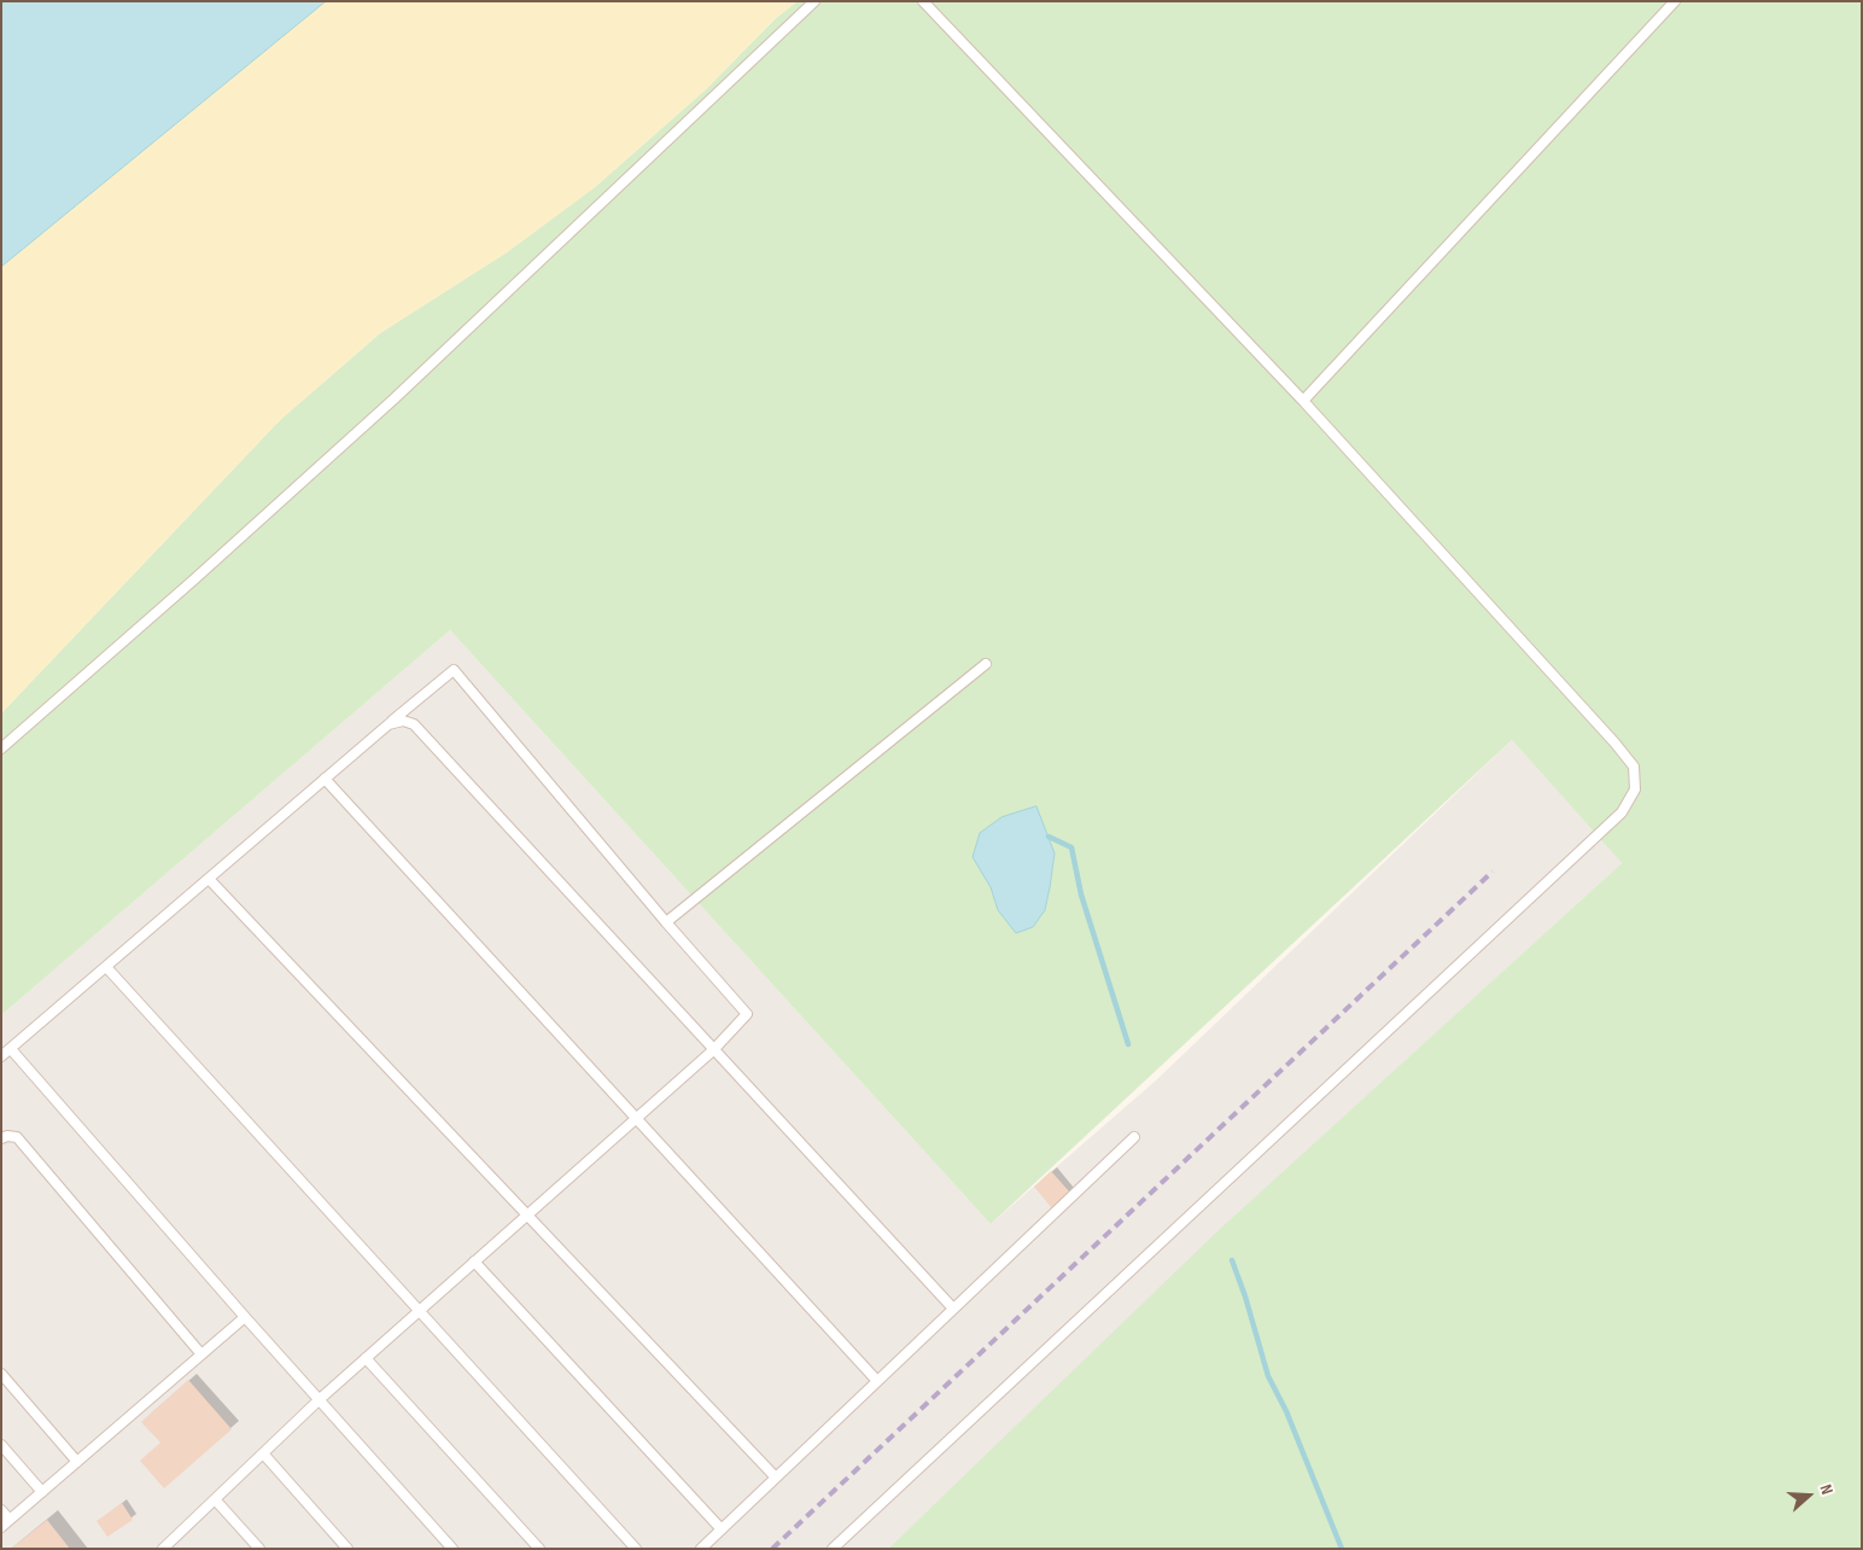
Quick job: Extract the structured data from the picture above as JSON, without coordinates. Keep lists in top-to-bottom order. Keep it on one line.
{"north":"right"}
